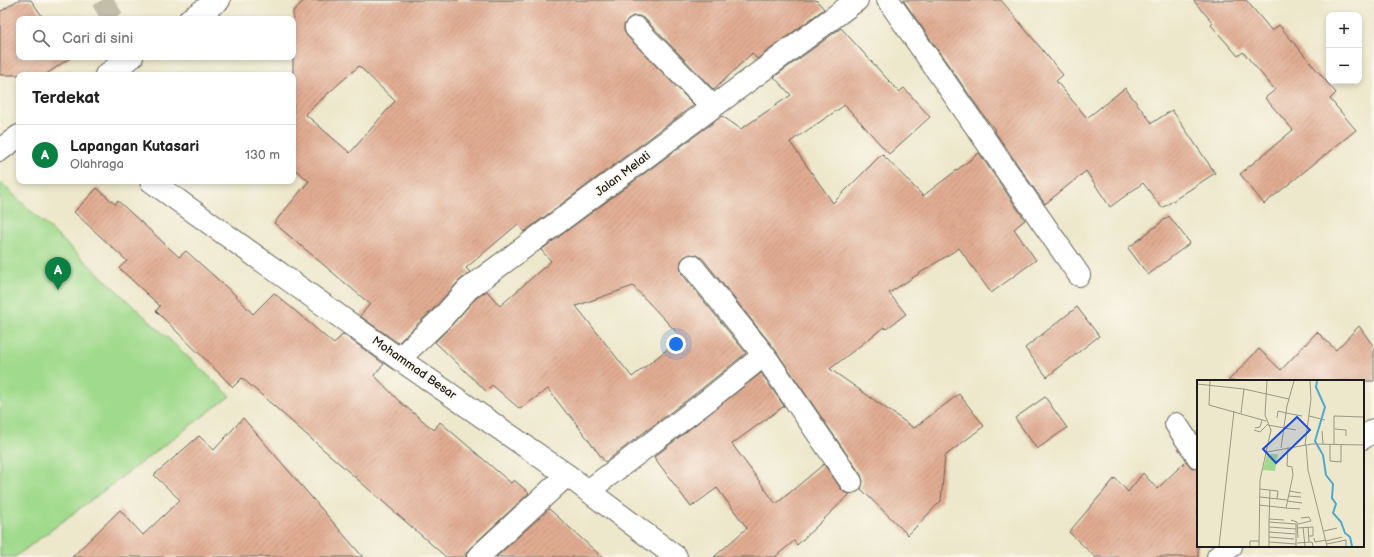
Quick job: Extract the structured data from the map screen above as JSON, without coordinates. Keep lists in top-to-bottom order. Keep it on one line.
{"streets":{"street":["Jalan Melati","Mohammad Besar"]},"crossings":[["Jalan Melati","Mohammad Besar"]],"page":{"map_buttons":["+","−"],"search":"Cari di sini","heading":"Terdekat","list":[{"mark":"A","name":"Lapangan Kutasari","note":"Olahraga","value":"130 m"}],"pins":"A"}}
